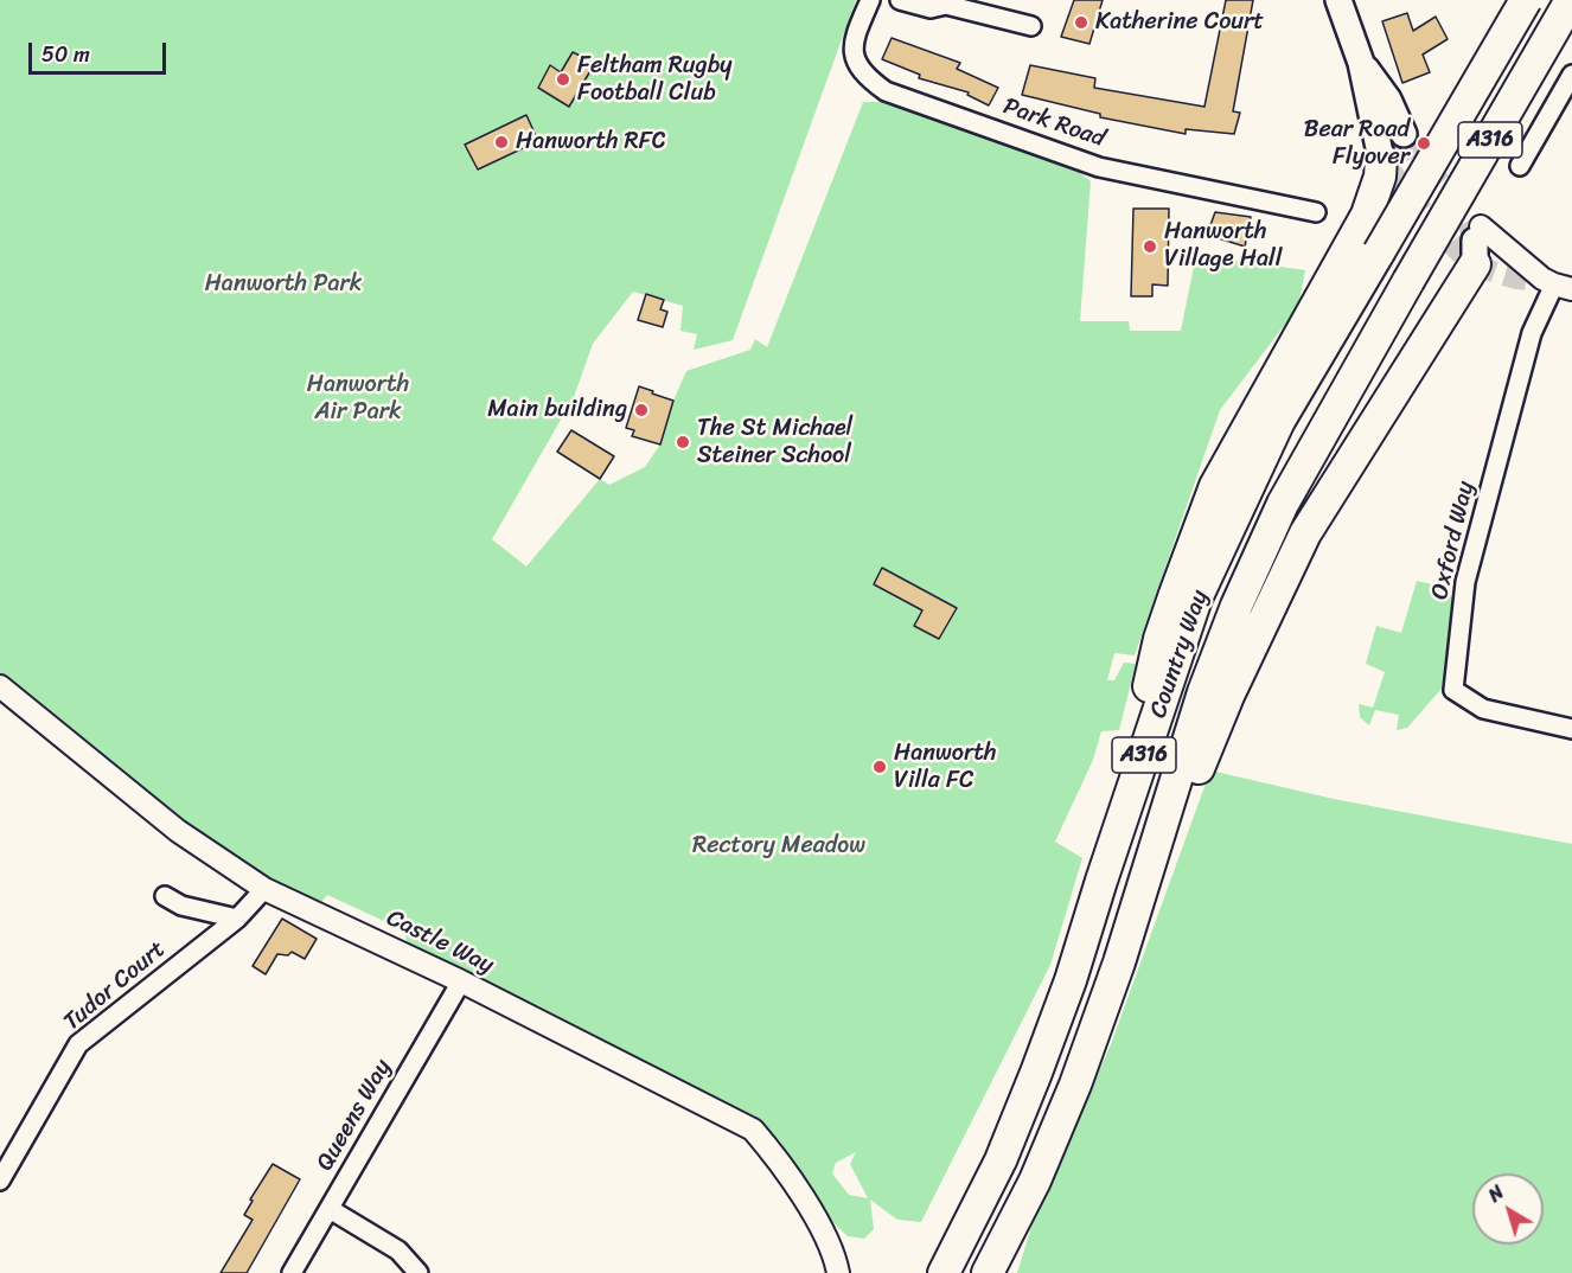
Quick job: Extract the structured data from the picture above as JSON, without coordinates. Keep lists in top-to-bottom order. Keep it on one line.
{"streets":{"highway":["A316","Country Way"],"street":["Park Road","Oxford Way","Castle Way","Tudor Court","Queens Way"]},"crossings":[["Castle Way","Tudor Court"],["Castle Way","Queens Way"]],"parks":["Hanworth Park","Hanworth Air Park","Rectory Meadow"],"places":["Katherine Court","Feltham Rugby Football Club","Hanworth RFC","Bear Road Flyover","Hanworth Village Hall","Main building","The St Michael Steiner School","Hanworth Villa FC"],"scale_bar":"50 m","north":"top left"}
